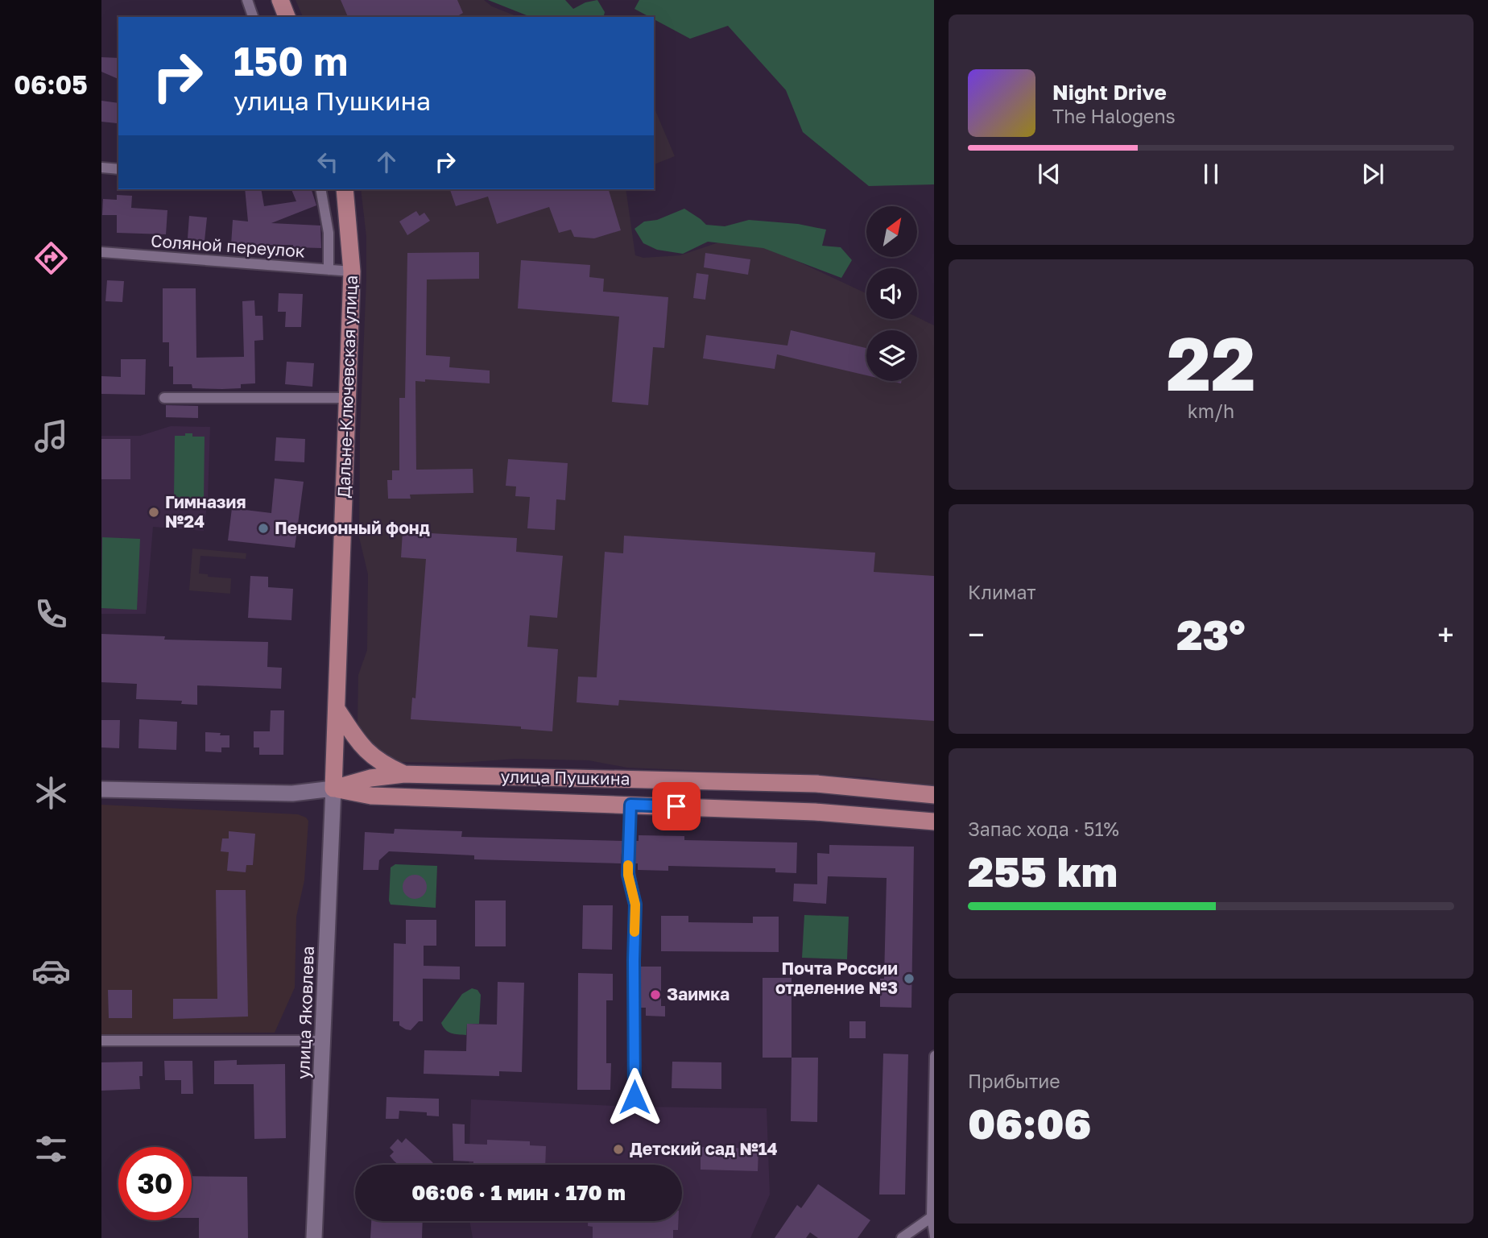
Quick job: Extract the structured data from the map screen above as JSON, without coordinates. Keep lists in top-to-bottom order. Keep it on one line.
{"streets":{"main road":["Дальне-Ключевская улица","улица Пушкина","улица Яковлева"],"street":["Соляной переулок"]},"crossings":[["Соляной переулок","Дальне-Ключевская улица"],["Дальне-Ключевская улица","улица Пушкина"],["Дальне-Ключевская улица","улица Яковлева"],["улица Пушкина","улица Яковлева"]],"places":["Гимназия №24","Пенсионный фонд","Почта России отделение №3","Заимка","Детский сад №14"],"north":"top right","page":{"tabs":"06:05","turn":["150 m","улица Пушкина"],"song":["Night Drive","The Halogens"],"tile":[["22","km/h"],"Климат",["Запас хода · 51%","255 km"],["Прибытие","06:06"]],"heat":["−","23°","+"],"limit":"30","trip":"06:06 · 1 мин · 170 m"}}
